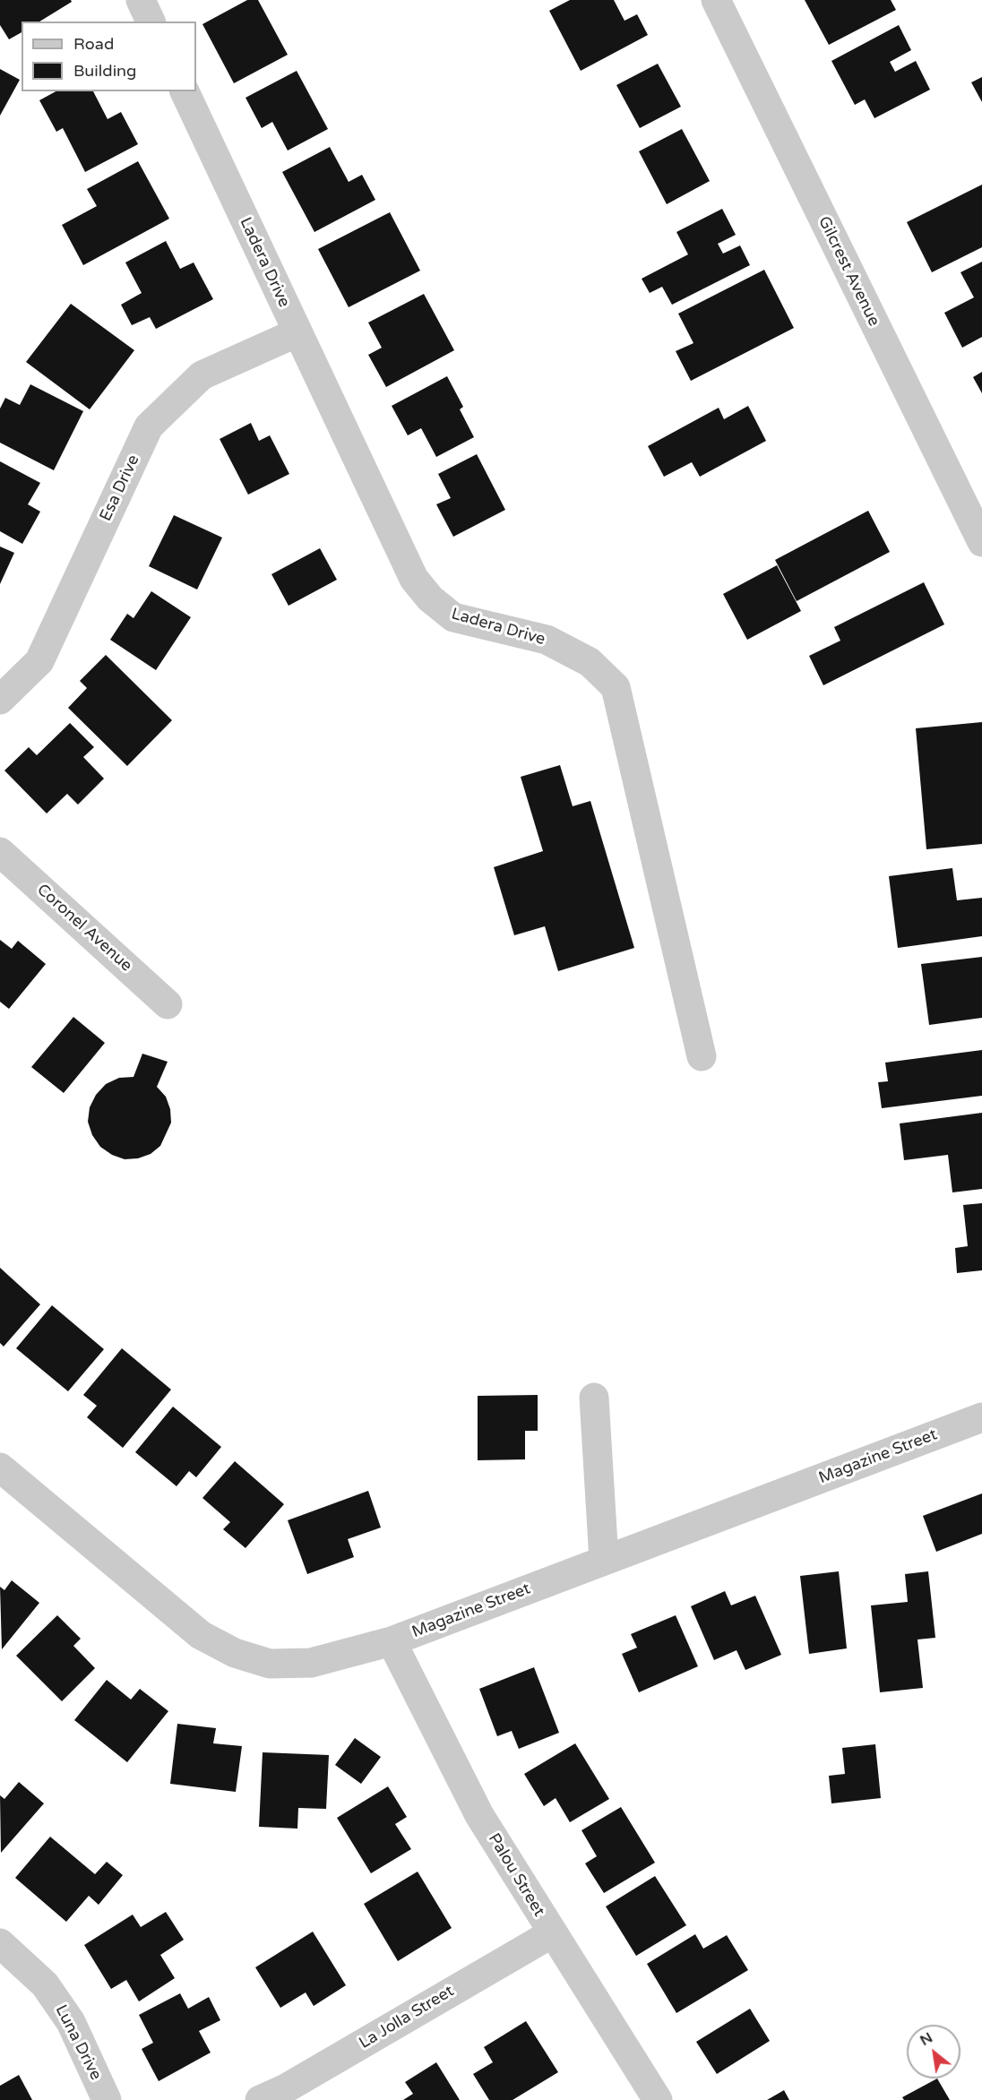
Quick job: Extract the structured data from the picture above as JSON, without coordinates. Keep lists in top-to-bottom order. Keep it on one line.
{"streets":{"street":["Ladera Drive","Gilcrest Avenue","Esa Drive","Coronel Avenue","Magazine Street","Palou Street","La Jolla Street","Luna Drive"]},"crossings":[["Ladera Drive","Esa Drive"],["Magazine Street","Palou Street"],["Palou Street","La Jolla Street"]],"legend":["Road","Building"],"north":"top left"}
